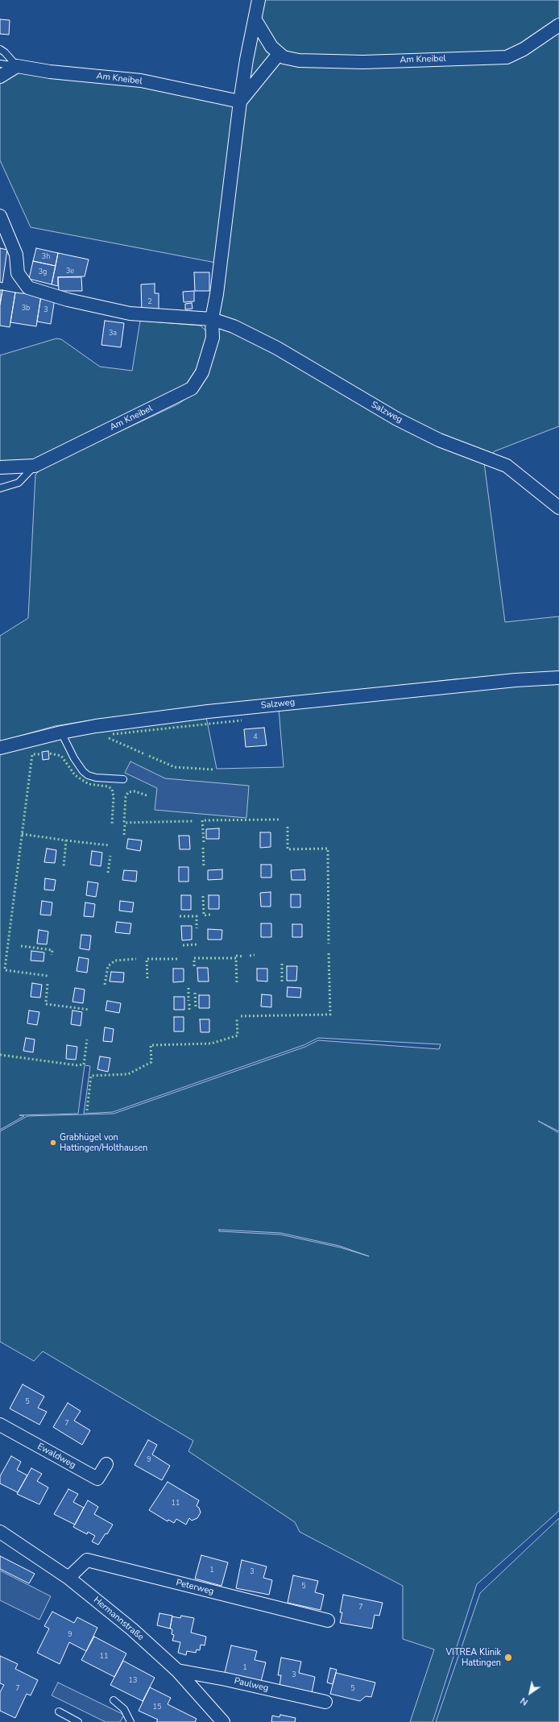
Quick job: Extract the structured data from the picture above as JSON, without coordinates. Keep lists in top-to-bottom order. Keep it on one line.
{"streets":{"street":["Am Kneibel","Salzweg","Ewaldweg","Peterweg","Hermannstraße","Paulweg"]},"crossings":[["Am Kneibel","Salzweg"],["Peterweg","Hermannstraße"],["Hermannstraße","Paulweg"]],"places":["Grabhügel von Hattingen/Holthausen","VITREA Klinik Hattingen"],"house_numbers":["3h","3e","3g","2","3b","3","3a","4","5","7","9","11","1","3","5","7","9","11","1","3","13","7","5","15"],"north":"bottom left"}
